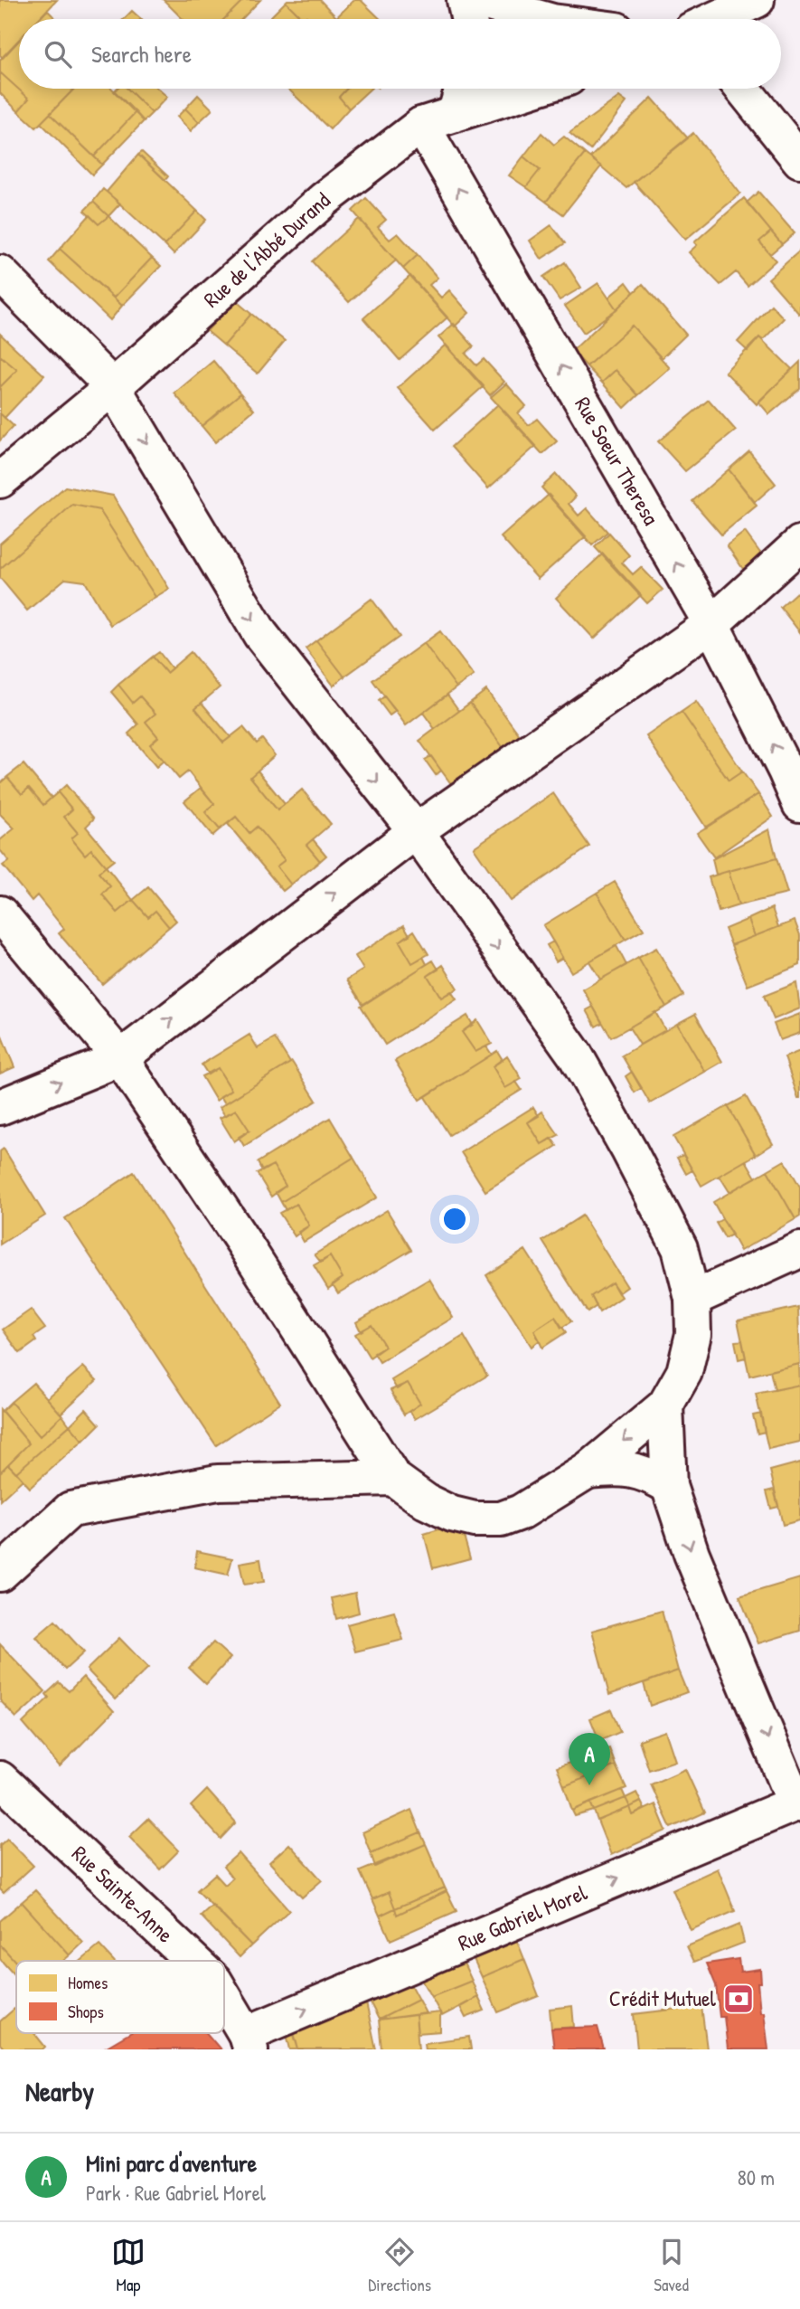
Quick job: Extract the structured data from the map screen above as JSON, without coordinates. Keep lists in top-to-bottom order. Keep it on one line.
{"streets":{"street":["Rue de l'Abbé Durand","Rue Soeur Theresa","Rue Sainte-Anne","Rue Gabriel Morel"]},"crossings":[["Rue de l'Abbé Durand","Rue Soeur Theresa"],["Rue Sainte-Anne","Rue Gabriel Morel"]],"one_way":["Rue Soeur Theresa","Rue Gabriel Morel"],"places":{"bank":["Crédit Mutuel"]},"legend":["Homes","Shops"],"page":{"search":"Search here","pins":"A","heading":"Nearby","list":[{"mark":"A","name":"Mini parc d'aventure","note":"Park · Rue Gabriel Morel","value":"80 m"}],"nav":["Map","Directions","Saved"]}}
